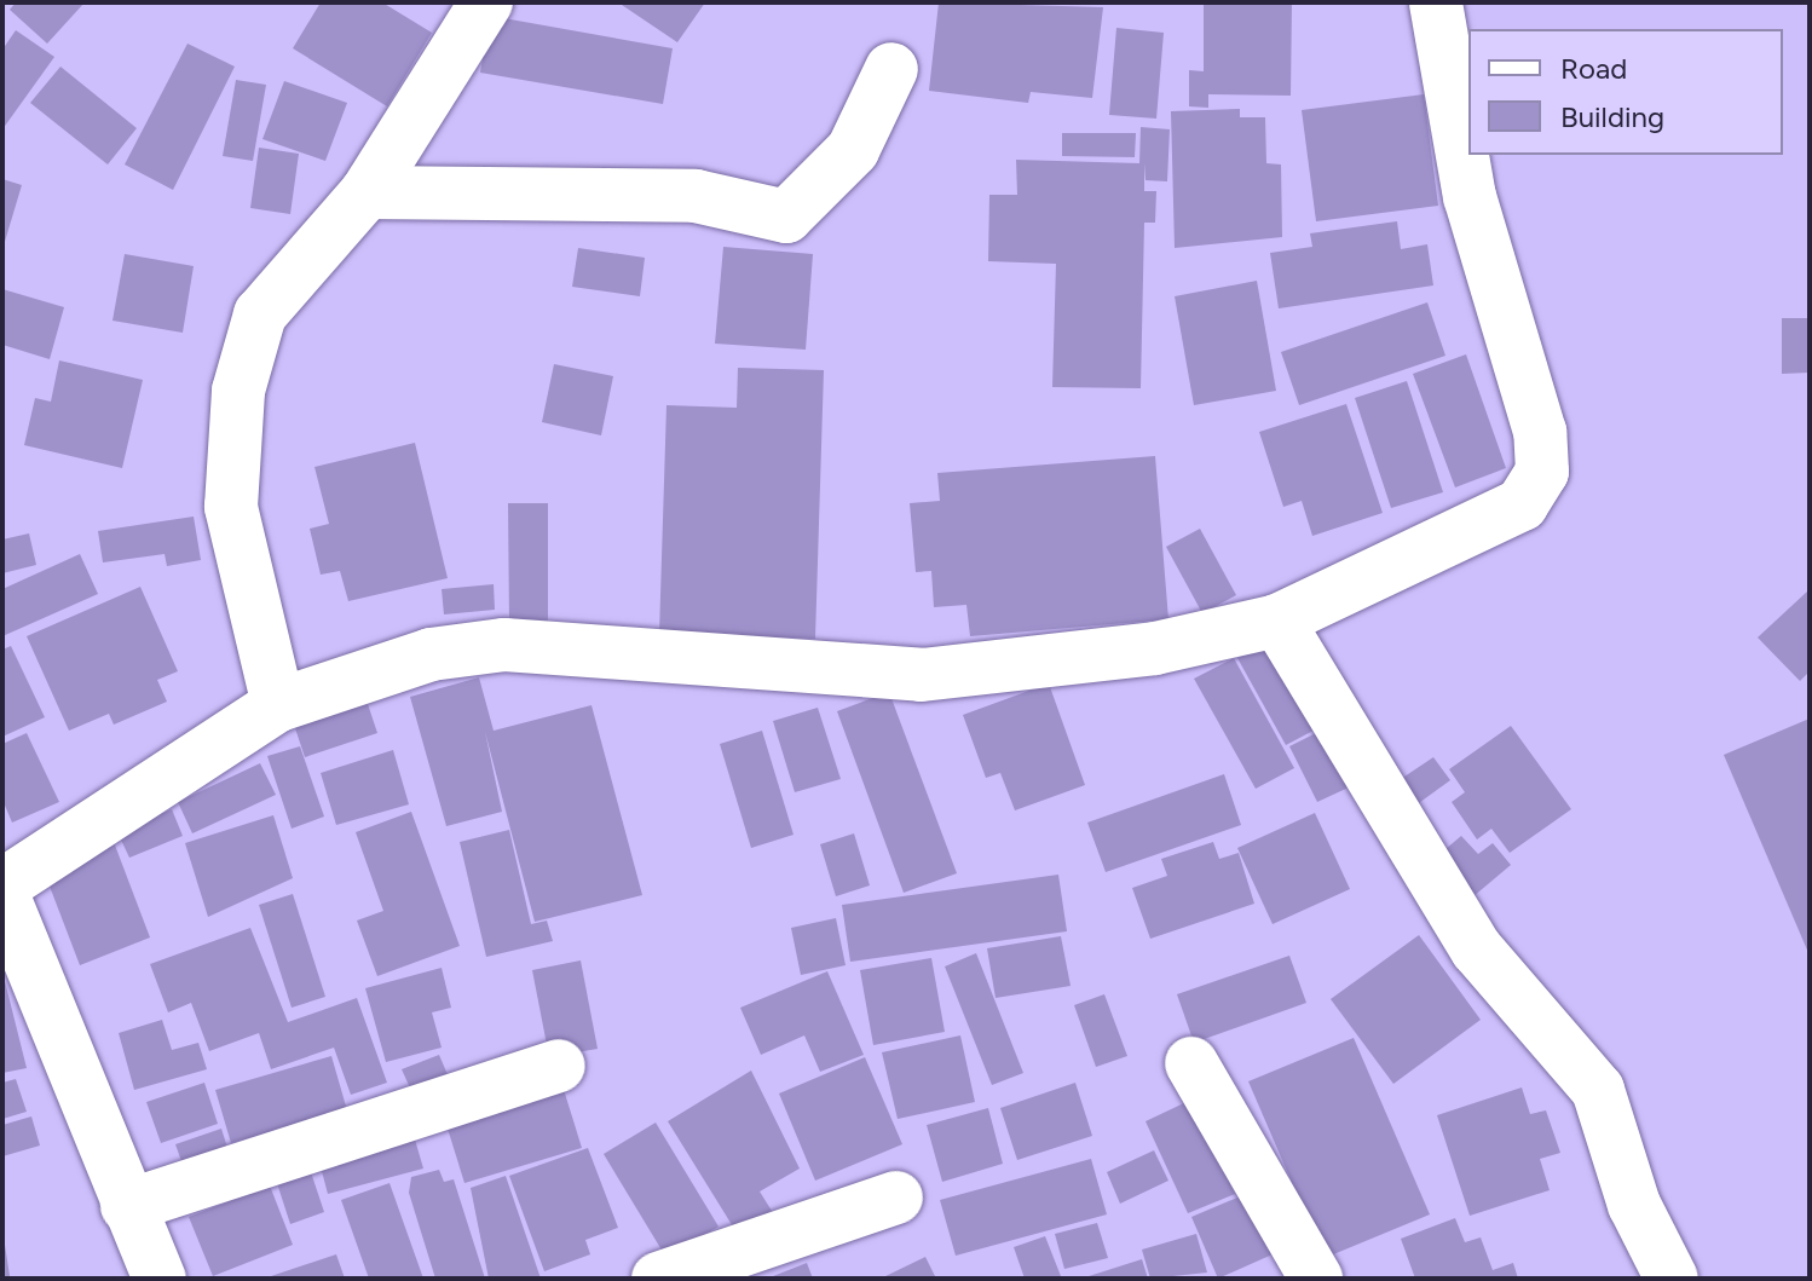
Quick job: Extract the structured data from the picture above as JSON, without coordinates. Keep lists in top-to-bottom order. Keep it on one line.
{"legend":["Road","Building"]}
